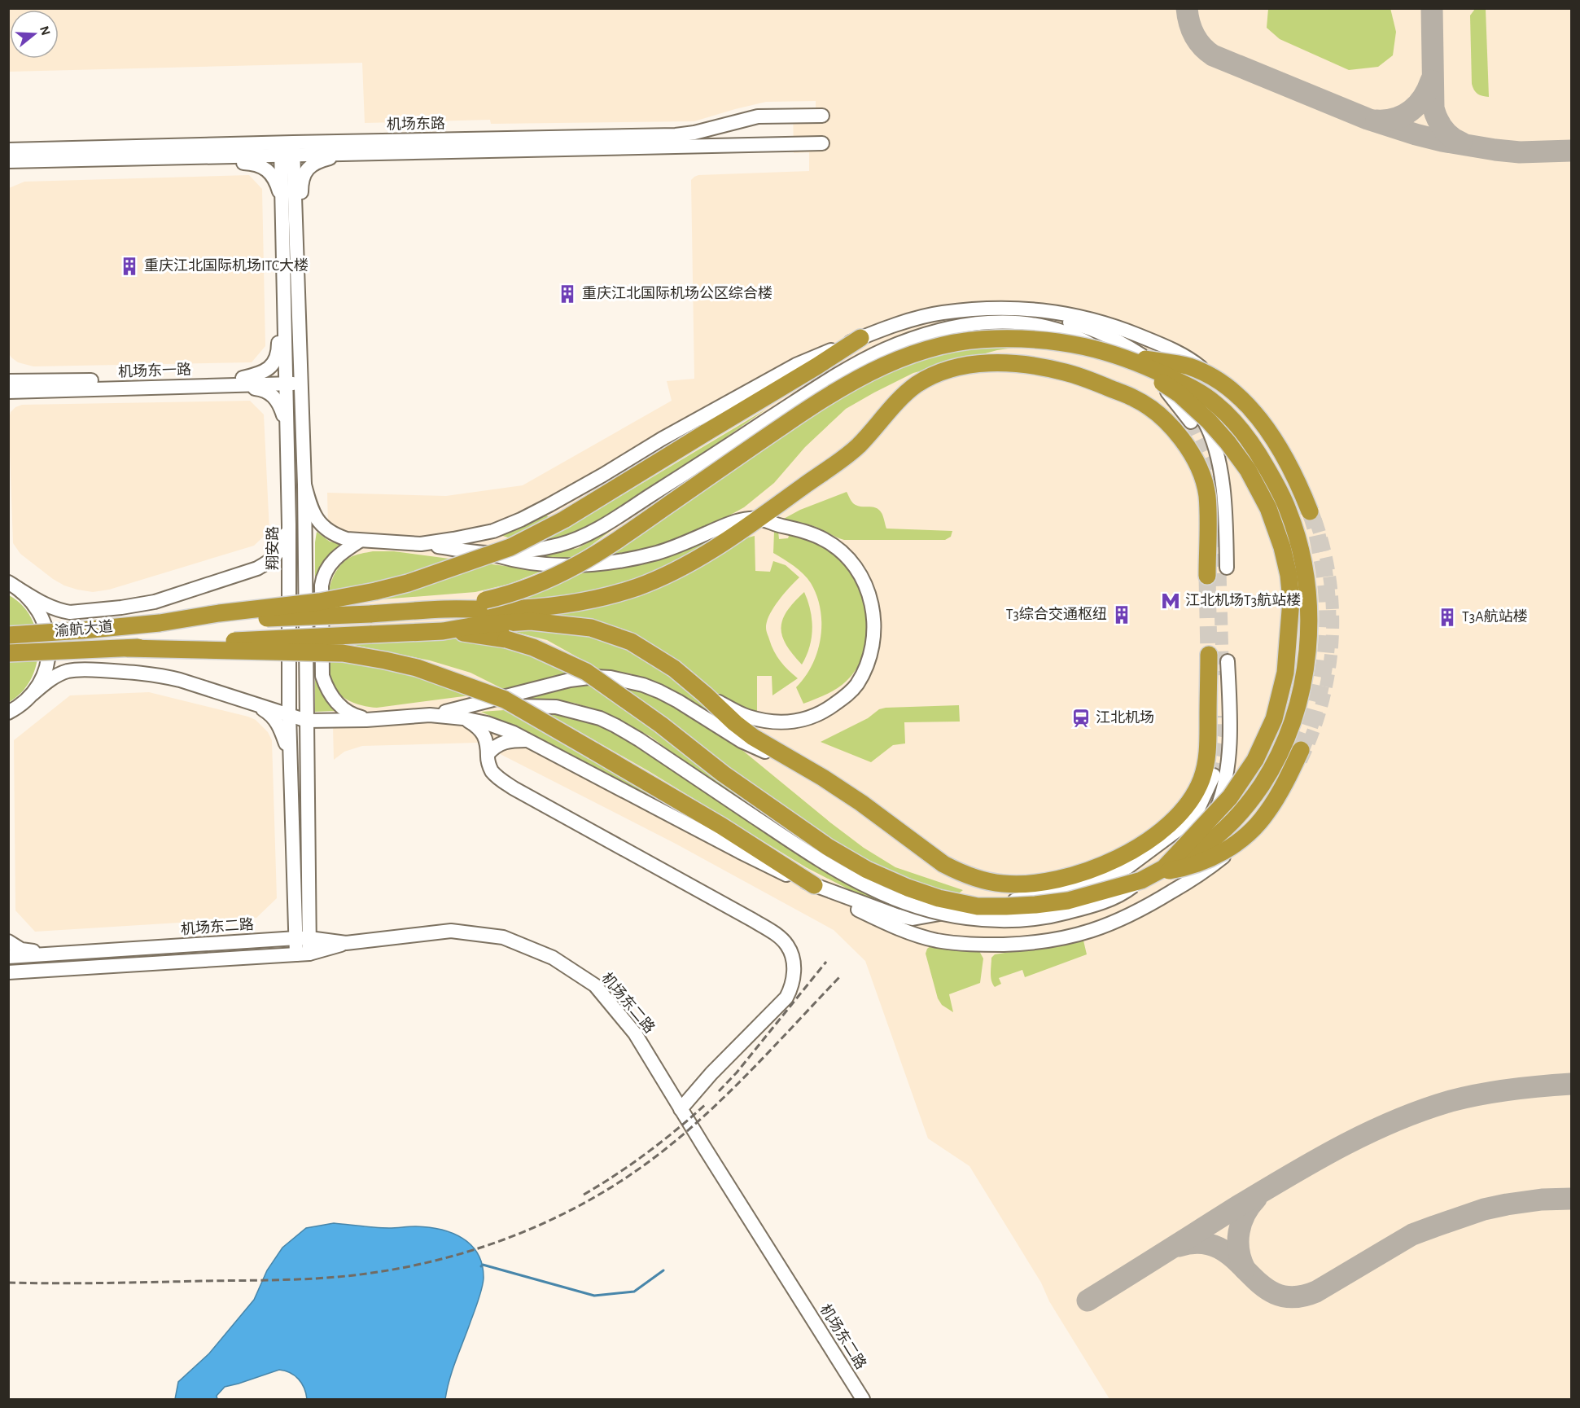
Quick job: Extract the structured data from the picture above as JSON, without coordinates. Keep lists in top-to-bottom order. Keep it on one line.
{"streets":{"highway":["渝航大道"],"main road":["机场东路","机场东一路","翔安路","机场东二路"]},"crossings":[["机场东路","翔安路"],["机场东一路","翔安路"],["翔安路","机场东二路"]],"places":{"building":["重庆江北国际机场ITC大楼","重庆江北国际机场公区综合楼","T3综合交通枢纽","T3A航站楼"],"metro station":["江北机场T3航站楼"],"station":["江北机场"]},"north":"right"}
